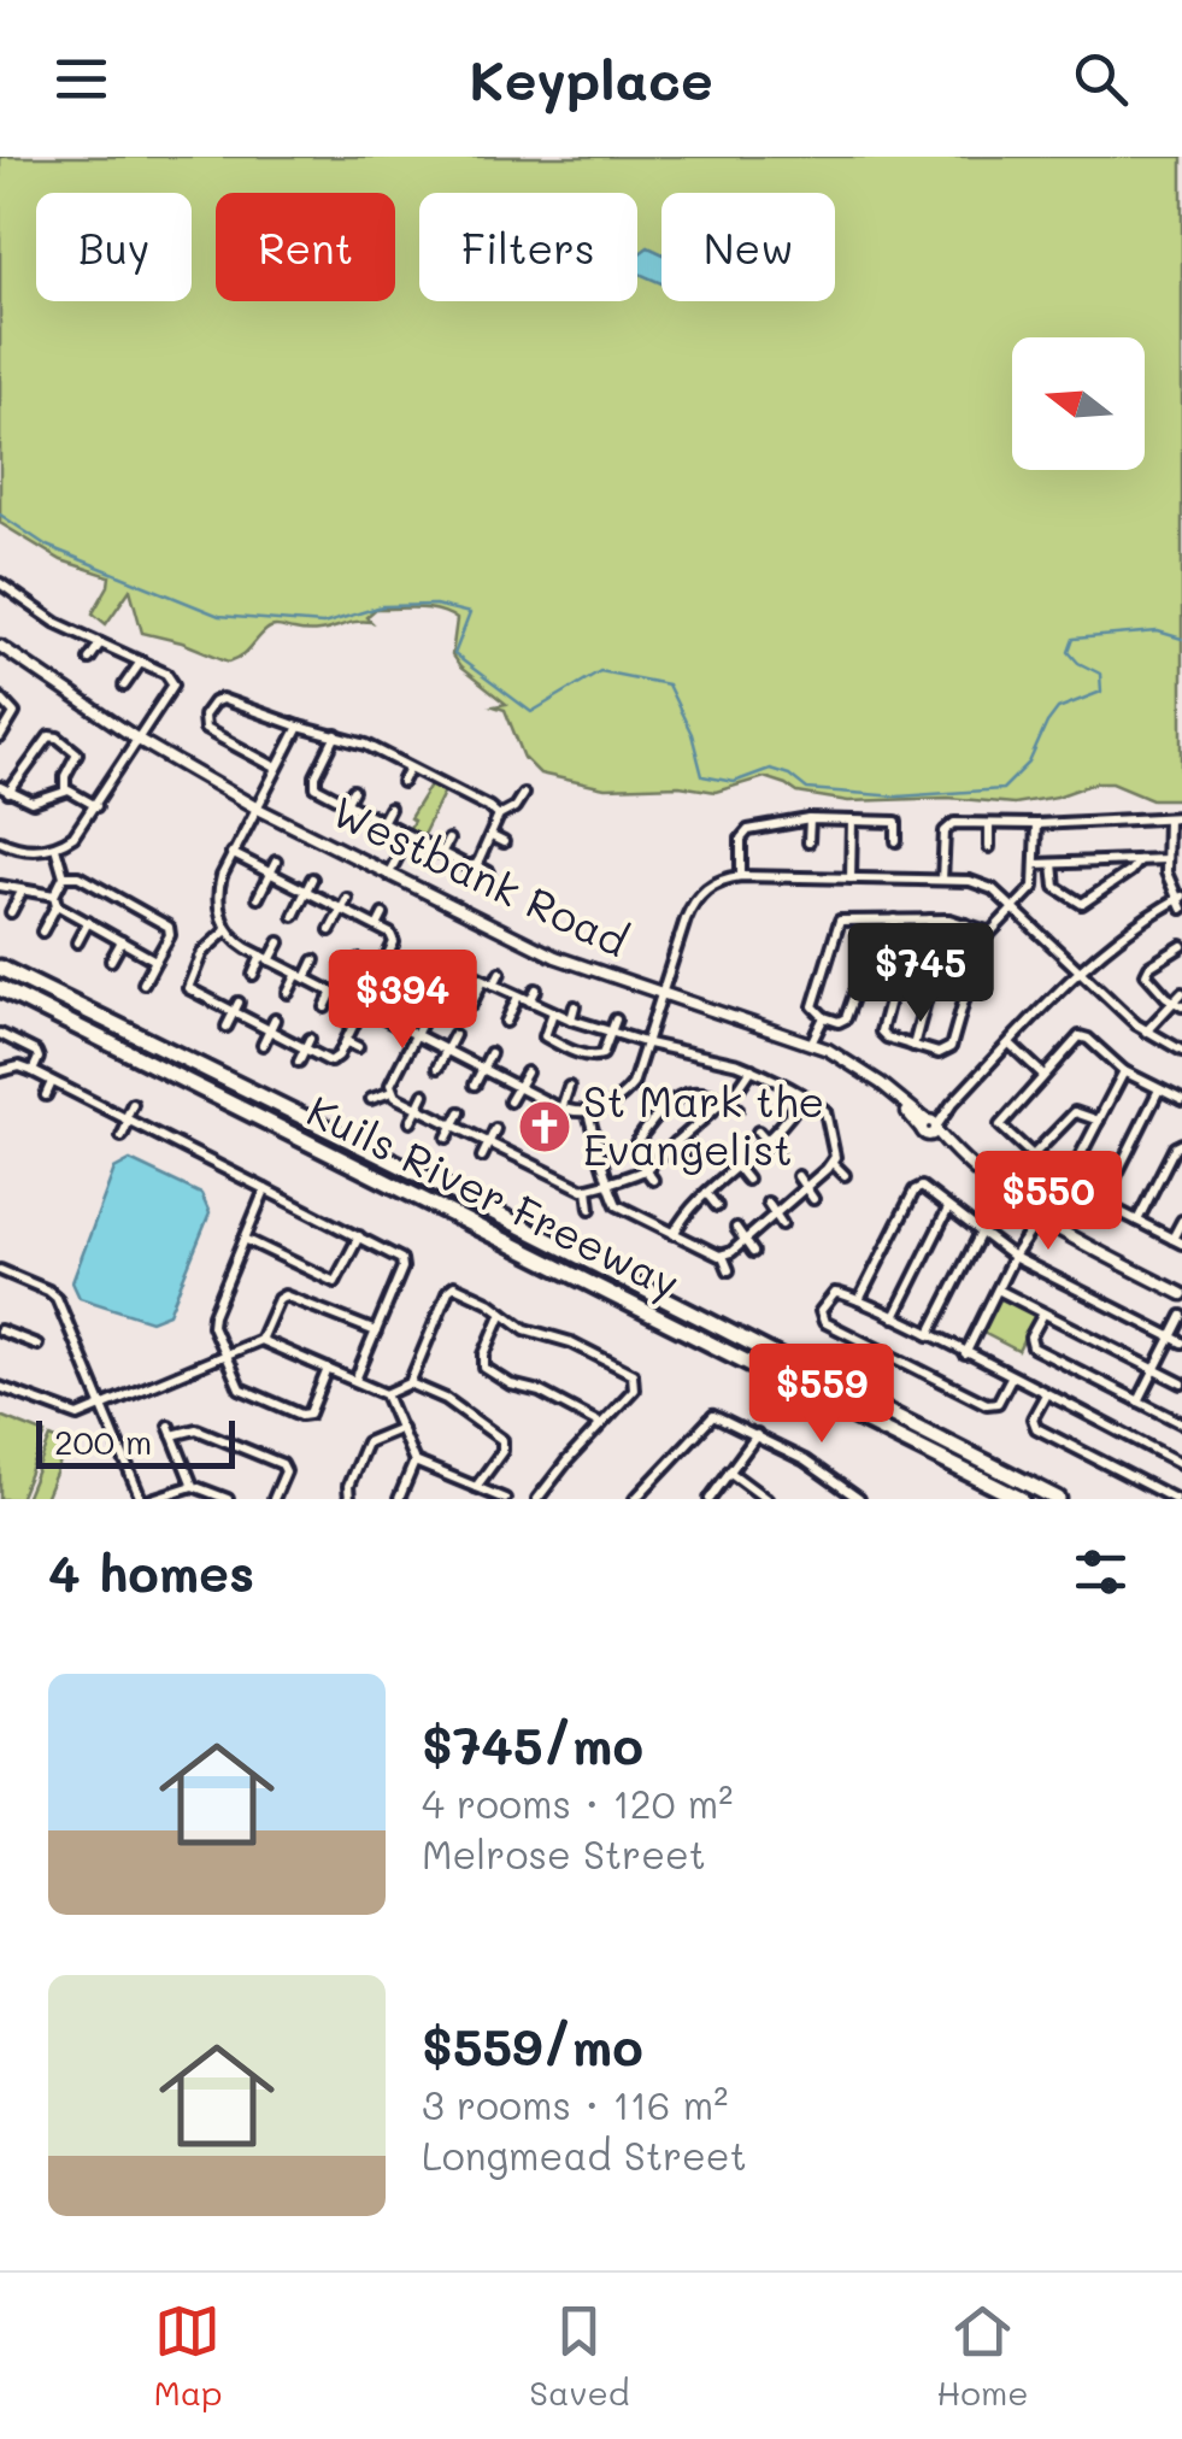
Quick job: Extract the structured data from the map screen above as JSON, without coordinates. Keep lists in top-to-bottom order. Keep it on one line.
{"streets":{"highway":["Kuils River Freeway"],"street":["Westbank Road"]},"places":{"church":["St Mark the Evangelist"]},"scale_bar":"200 m","north":"left","page":{"header":"Keyplace","chip":["Buy","Rent","Filters","New"],"price":["$745","$394","$550","$559"],"scale":"200 m","heading":"4 homes","list":[{"name":"$745/mo","note":"4 rooms · 120 m² · Melrose Street"},{"name":"$559/mo","note":"3 rooms · 116 m² · Longmead Street"}],"tabs":["Map","Saved","Home"]}}
